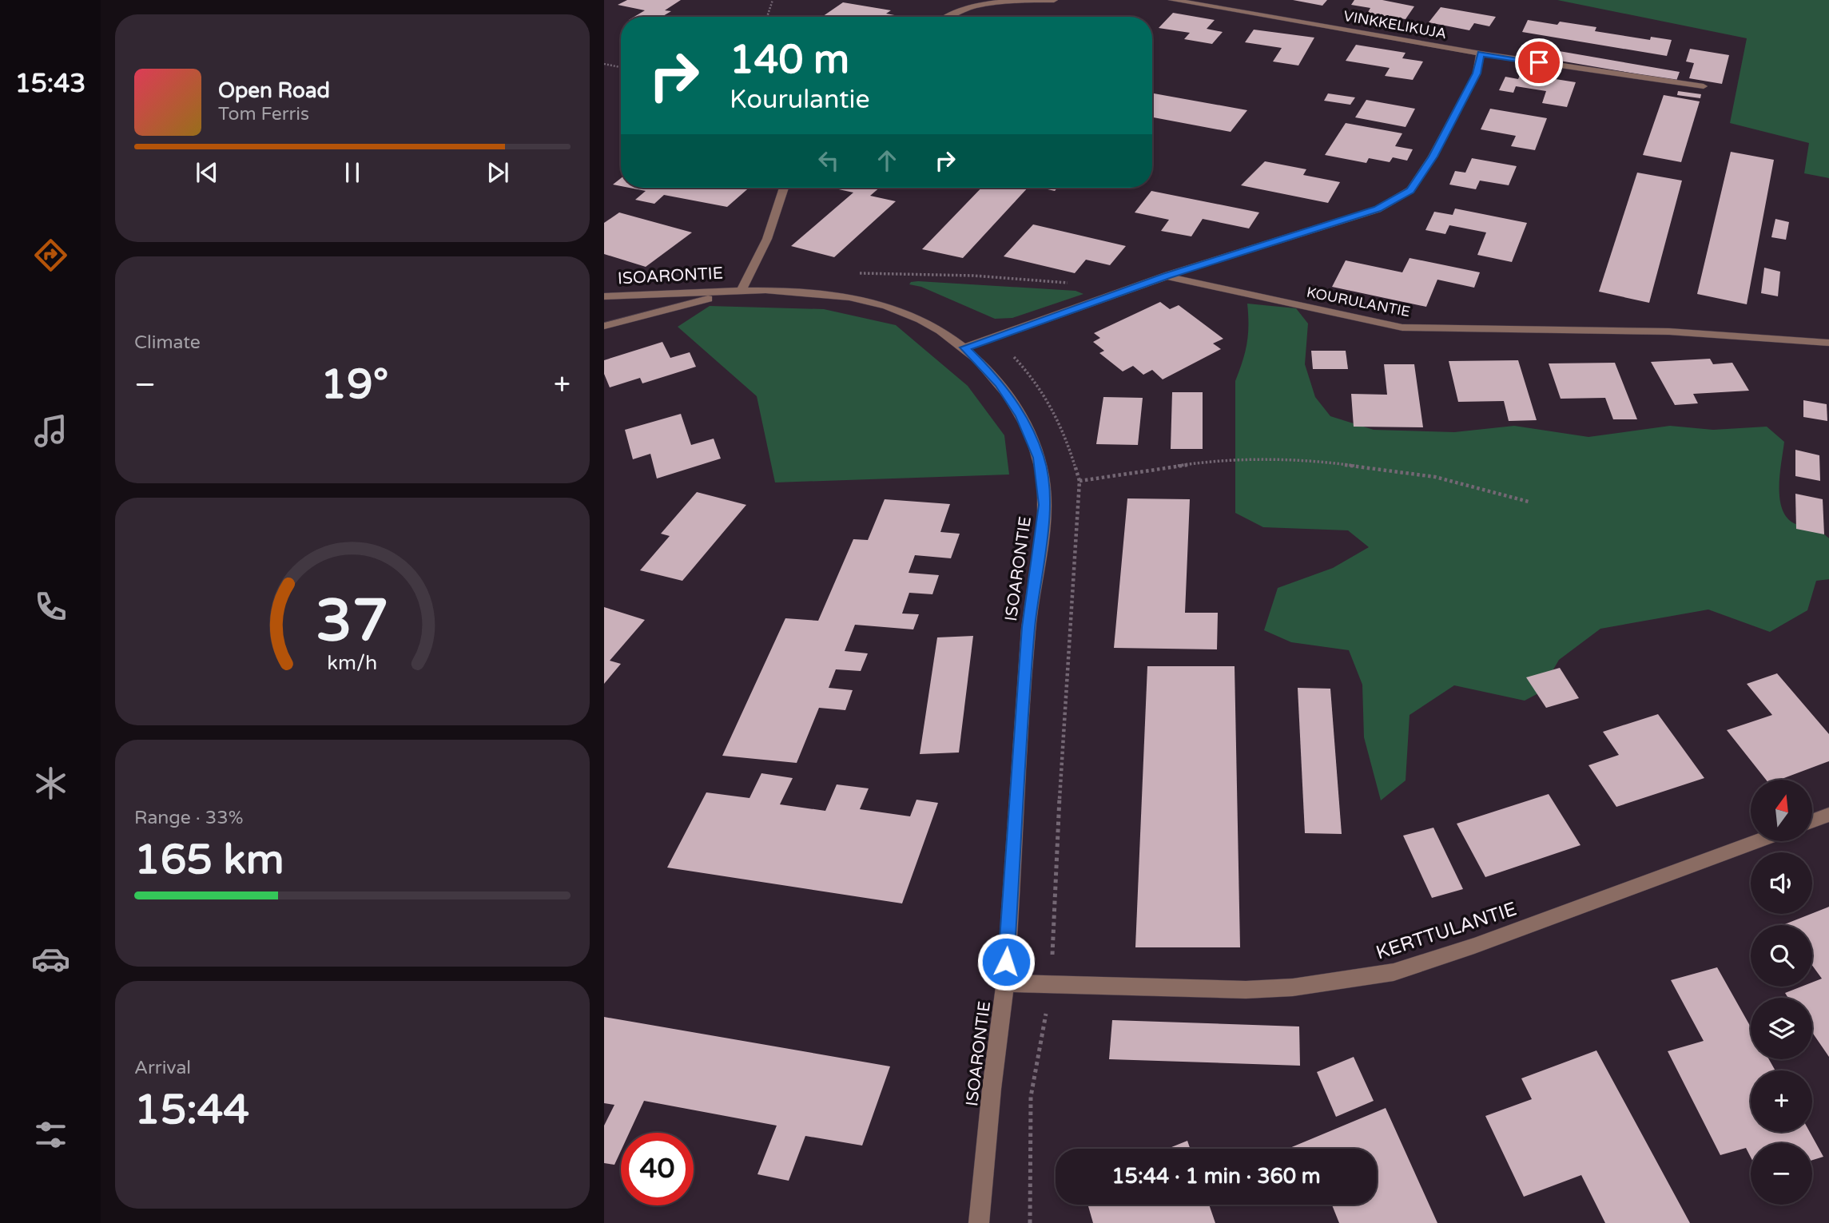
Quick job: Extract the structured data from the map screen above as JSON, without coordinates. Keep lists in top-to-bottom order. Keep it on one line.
{"streets":{"street":["VINKKELIKUJA","ISOARONTIE","KOURULANTIE","KERTTULANTIE"]},"crossings":[["ISOARONTIE","KERTTULANTIE"]],"north":"top","page":{"tabs":"15:43","turn":["140 m","Kourulantie"],"song":["Open Road","Tom Ferris"],"tile":["Climate",["Range · 33%","165 km"],["Arrival","15:44"]],"heat":["−","19°","+"],"map_buttons":["+","−"],"limit":"40","trip":"15:44 · 1 min · 360 m","gauge":["37","km/h"]}}
